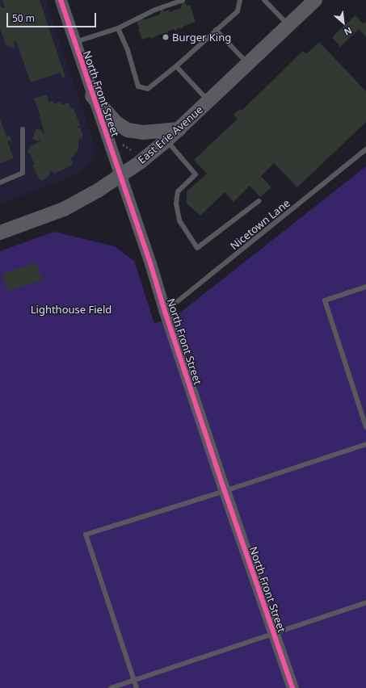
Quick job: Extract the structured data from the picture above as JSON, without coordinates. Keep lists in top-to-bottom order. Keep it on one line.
{"streets":{"main road":["East Erie Avenue"],"street":["North Front Street"],"lane":["Nicetown Lane"]},"crossings":[["North Front Street","East Erie Avenue"],["North Front Street","Nicetown Lane"]],"parks":["Lighthouse Field"],"places":["Burger King"],"scale_bar":"50 m","north":"bottom right"}
